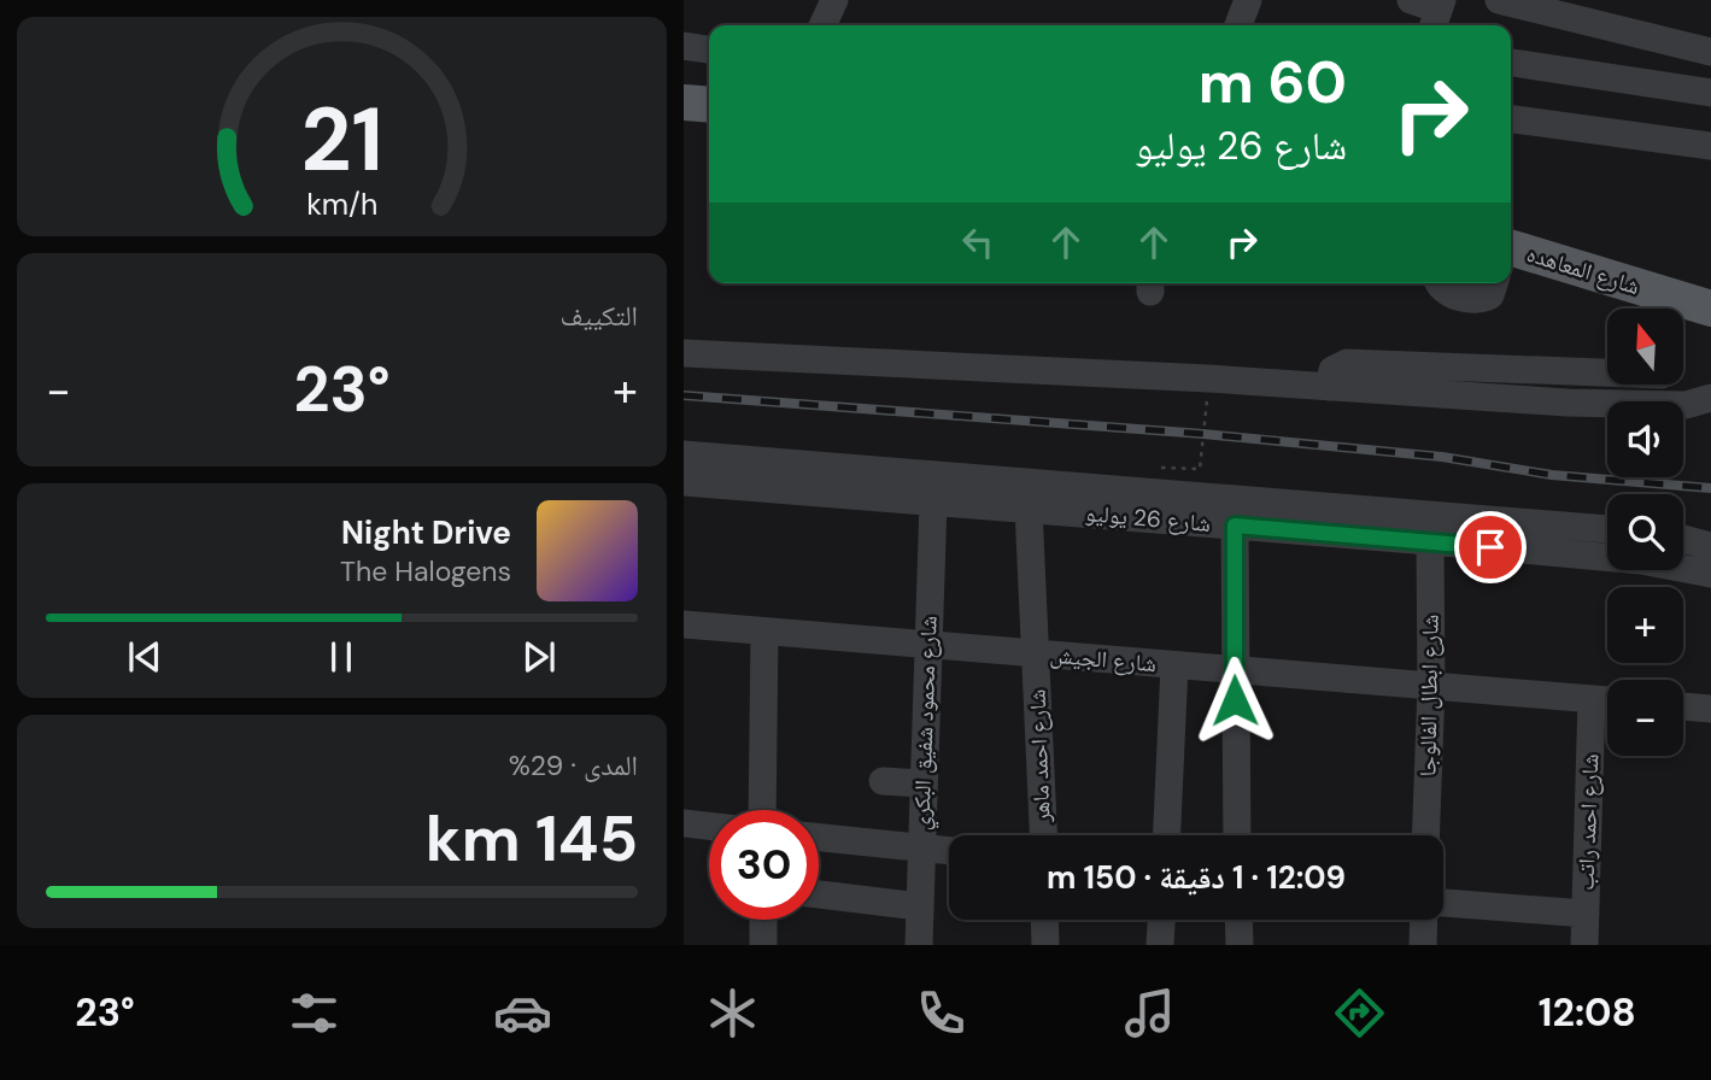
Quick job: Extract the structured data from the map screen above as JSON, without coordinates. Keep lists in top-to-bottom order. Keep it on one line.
{"streets":{"main road":["شارع المعاهده"],"street":["شارع 26 يوليو","شارع الجيش","شارع ابطال الفالوجا","شارع محمود شفيق البكري","شارع احمد ماهر","شارع احمد راتب"]},"crossings":[["شارع 26 يوليو","شارع ابطال الفالوجا"],["شارع 26 يوليو","شارع محمود شفيق البكري"],["شارع 26 يوليو","شارع احمد ماهر"],["شارع الجيش","شارع ابطال الفالوجا"],["شارع الجيش","شارع محمود شفيق البكري"],["شارع الجيش","شارع احمد ماهر"],["شارع الجيش","شارع احمد راتب"]],"north":"top","page":{"turn":["60 m","شارع 26 يوليو"],"tile":["التكييف",["المدى · 29%","145 km"]],"map_buttons":["+","−"],"heat":["−","23°","+"],"song":["Night Drive","The Halogens"],"limit":"30","trip":"12:09 · 1 دقيقة · 150 m","tabs":["12:08","23°"],"gauge":["21","km/h"]}}
